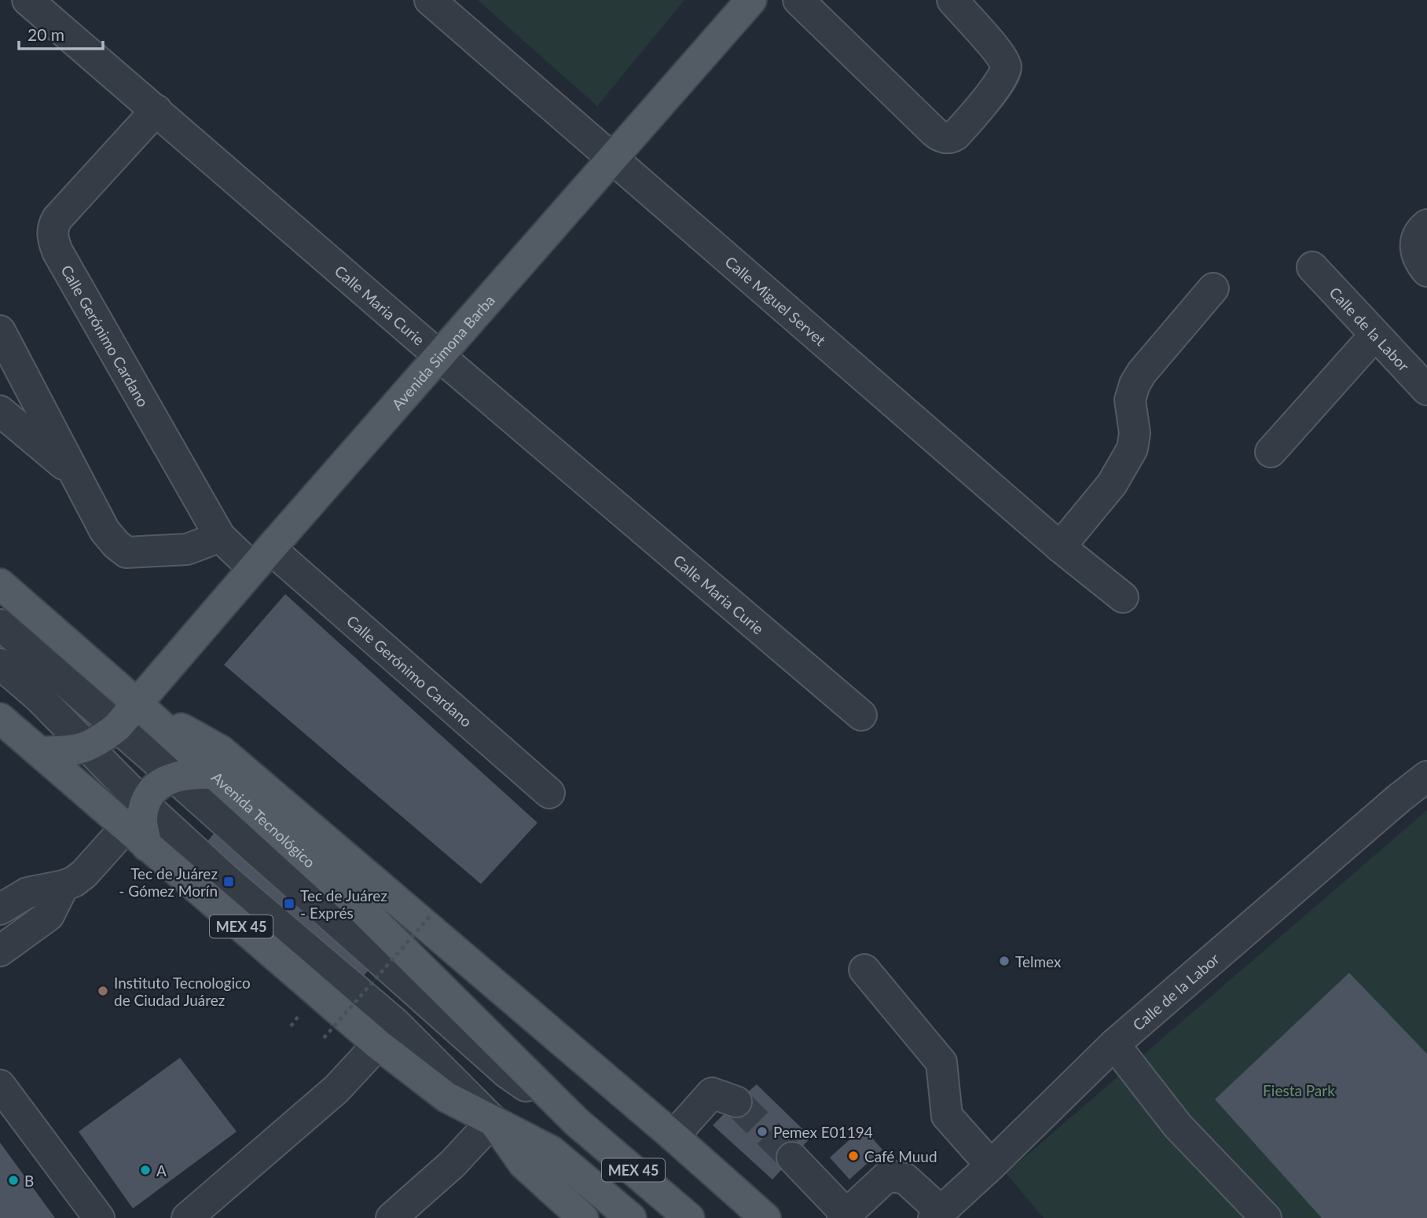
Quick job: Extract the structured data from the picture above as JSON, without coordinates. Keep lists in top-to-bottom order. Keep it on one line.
{"streets":{"main road":["Avenida Simona Barba","Avenida Tecnológico","MEX 45"],"street":["Calle Miguel Servet","Calle Maria Curie","Calle de la Labor","Calle Gerónimo Cardano"]},"crossings":[["Calle Miguel Servet","Avenida Simona Barba"],["Calle Maria Curie","Calle Gerónimo Cardano"],["Calle Maria Curie","Avenida Simona Barba"],["Calle Gerónimo Cardano","Avenida Simona Barba"],["Avenida Simona Barba","Avenida Tecnológico"]],"parks":["Fiesta Park"],"places":{"transit":["Tec de Juárez - Gómez Morín","Tec de Juárez - Exprés"],"other":["Telmex","Instituto Tecnologico de Ciudad Juárez","Pemex E01194","Café Muud","A","B"]},"scale_bar":"20 m"}
